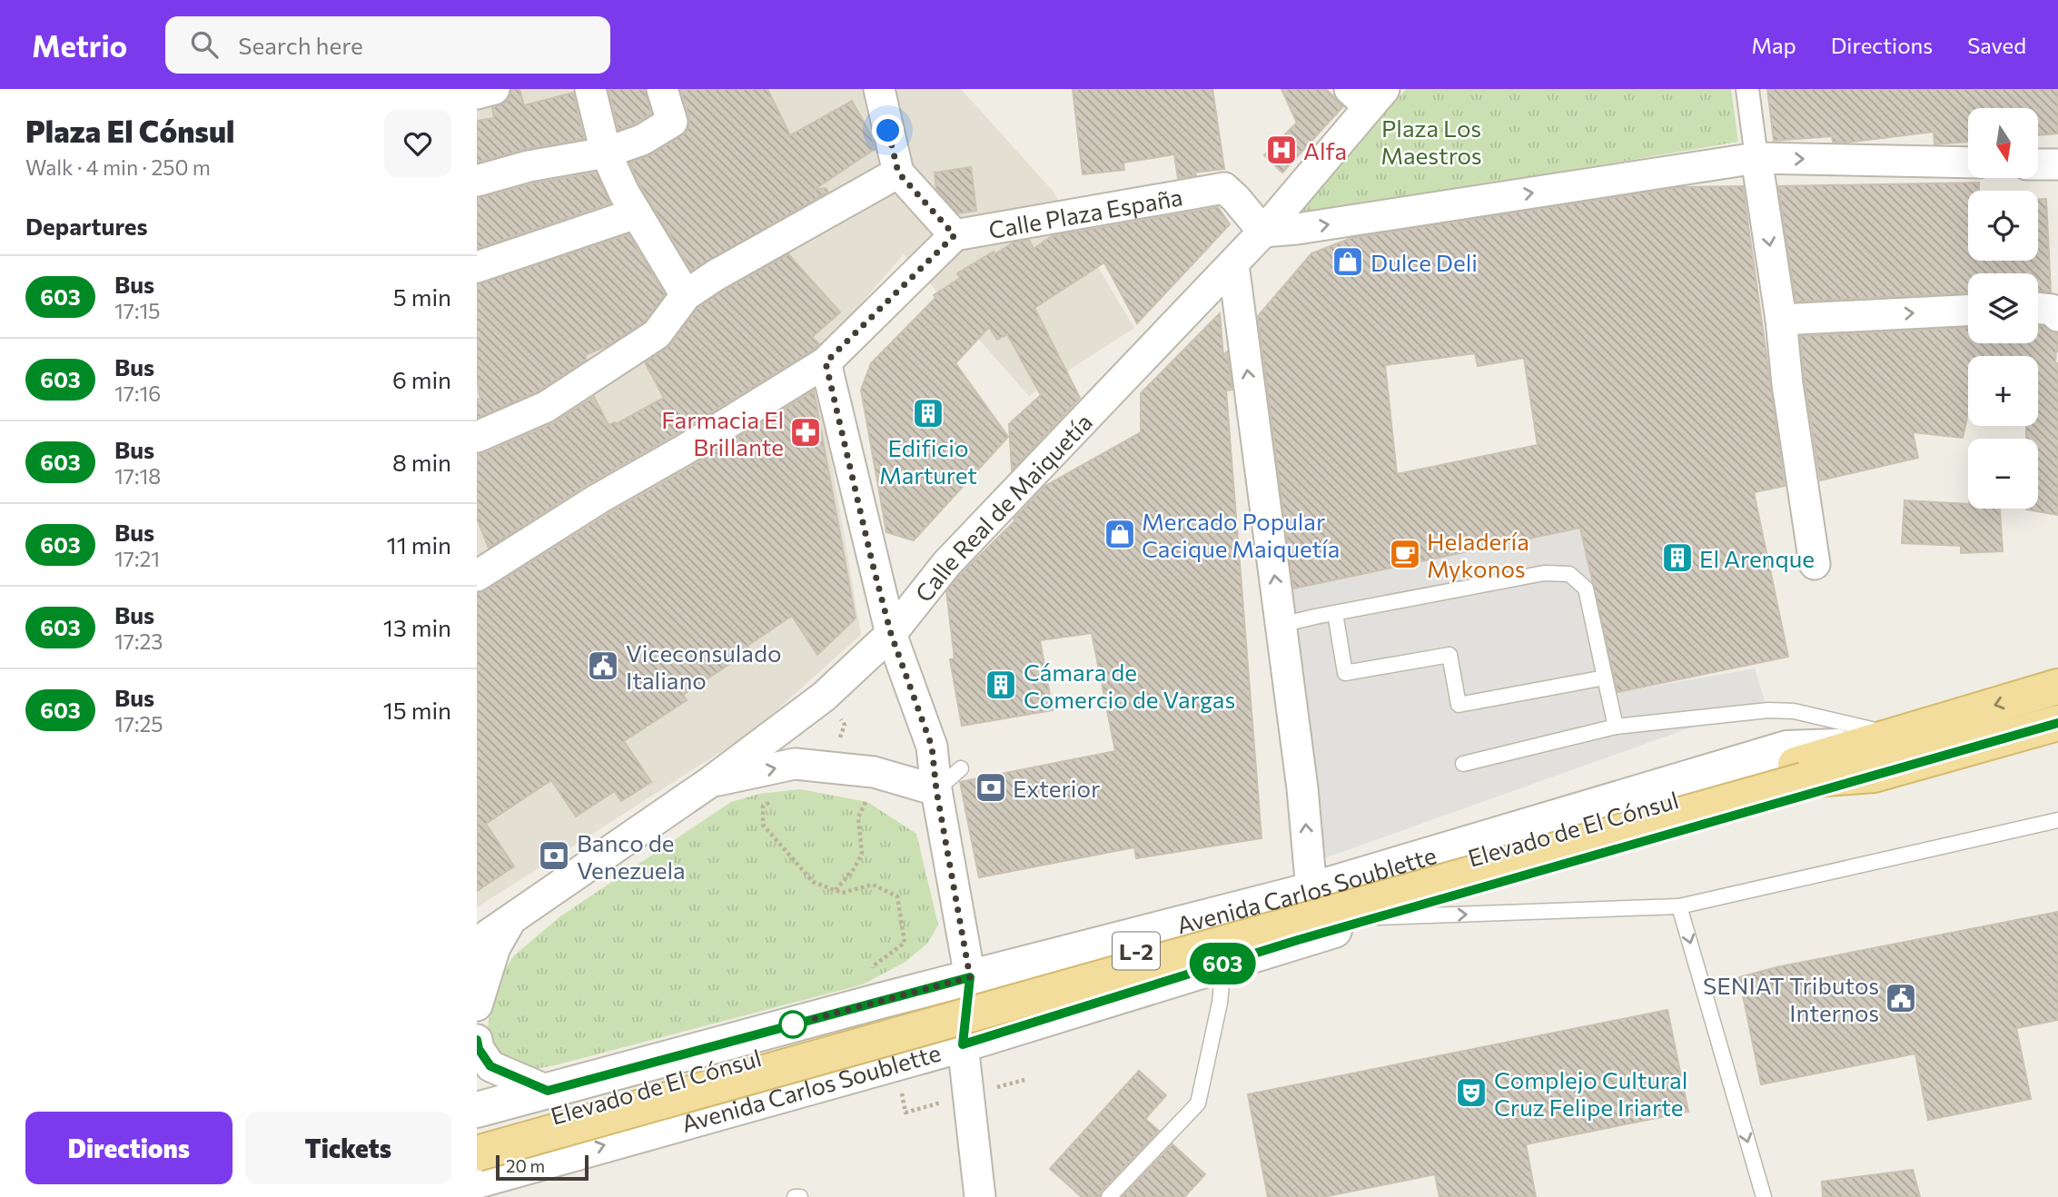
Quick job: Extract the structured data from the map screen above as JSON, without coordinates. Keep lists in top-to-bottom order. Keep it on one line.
{"streets":{"main road":["Elevado de El Cónsul","Avenida Carlos Soublette","L-2"],"street":["Calle Plaza España","Calle Real de Maiquetía"]},"crossings":[["Calle Plaza España","Calle Real de Maiquetía"],["Elevado de El Cónsul","Avenida Carlos Soublette"]],"parks":["Plaza Los Maestros"],"places":{"hospital":["Alfa"],"shop":["Dulce Deli","Mercado Popular Cacique Maiquetía"],"building":["Edificio Marturet","El Arenque","Cámara de Comercio de Vargas"],"pharmacy":["Farmacia El Brillante"],"cafe":["Heladería Mykonos"],"public building":["Viceconsulado Italiano","SENIAT Tributos Internos"],"bank":["Exterior","Banco de Venezuela"],"theatre":["Complejo Cultural Cruz Felipe Iriarte"]},"lines":["bus line 603"],"scale_bar":"20 m","north":"bottom","page":{"header":"Metrio","search":"Search here","nav":["Map","Directions","Saved"],"heading":[["Plaza El Cónsul","Walk · 4 min · 250 m"],"Departures"],"on_map":"603","map_buttons":["+","−"],"list":[{"mark":"603","name":"Bus","note":"17:15","value":"5 min"},{"mark":"603","name":"Bus","note":"17:16","value":"6 min"},{"mark":"603","name":"Bus","note":"17:18","value":"8 min"},{"mark":"603","name":"Bus","note":"17:21","value":"11 min"},{"mark":"603","name":"Bus","note":"17:23","value":"13 min"},{"mark":"603","name":"Bus","note":"17:25","value":"15 min"}],"buttons":["Directions","Tickets"],"scale":"20 m"}}
